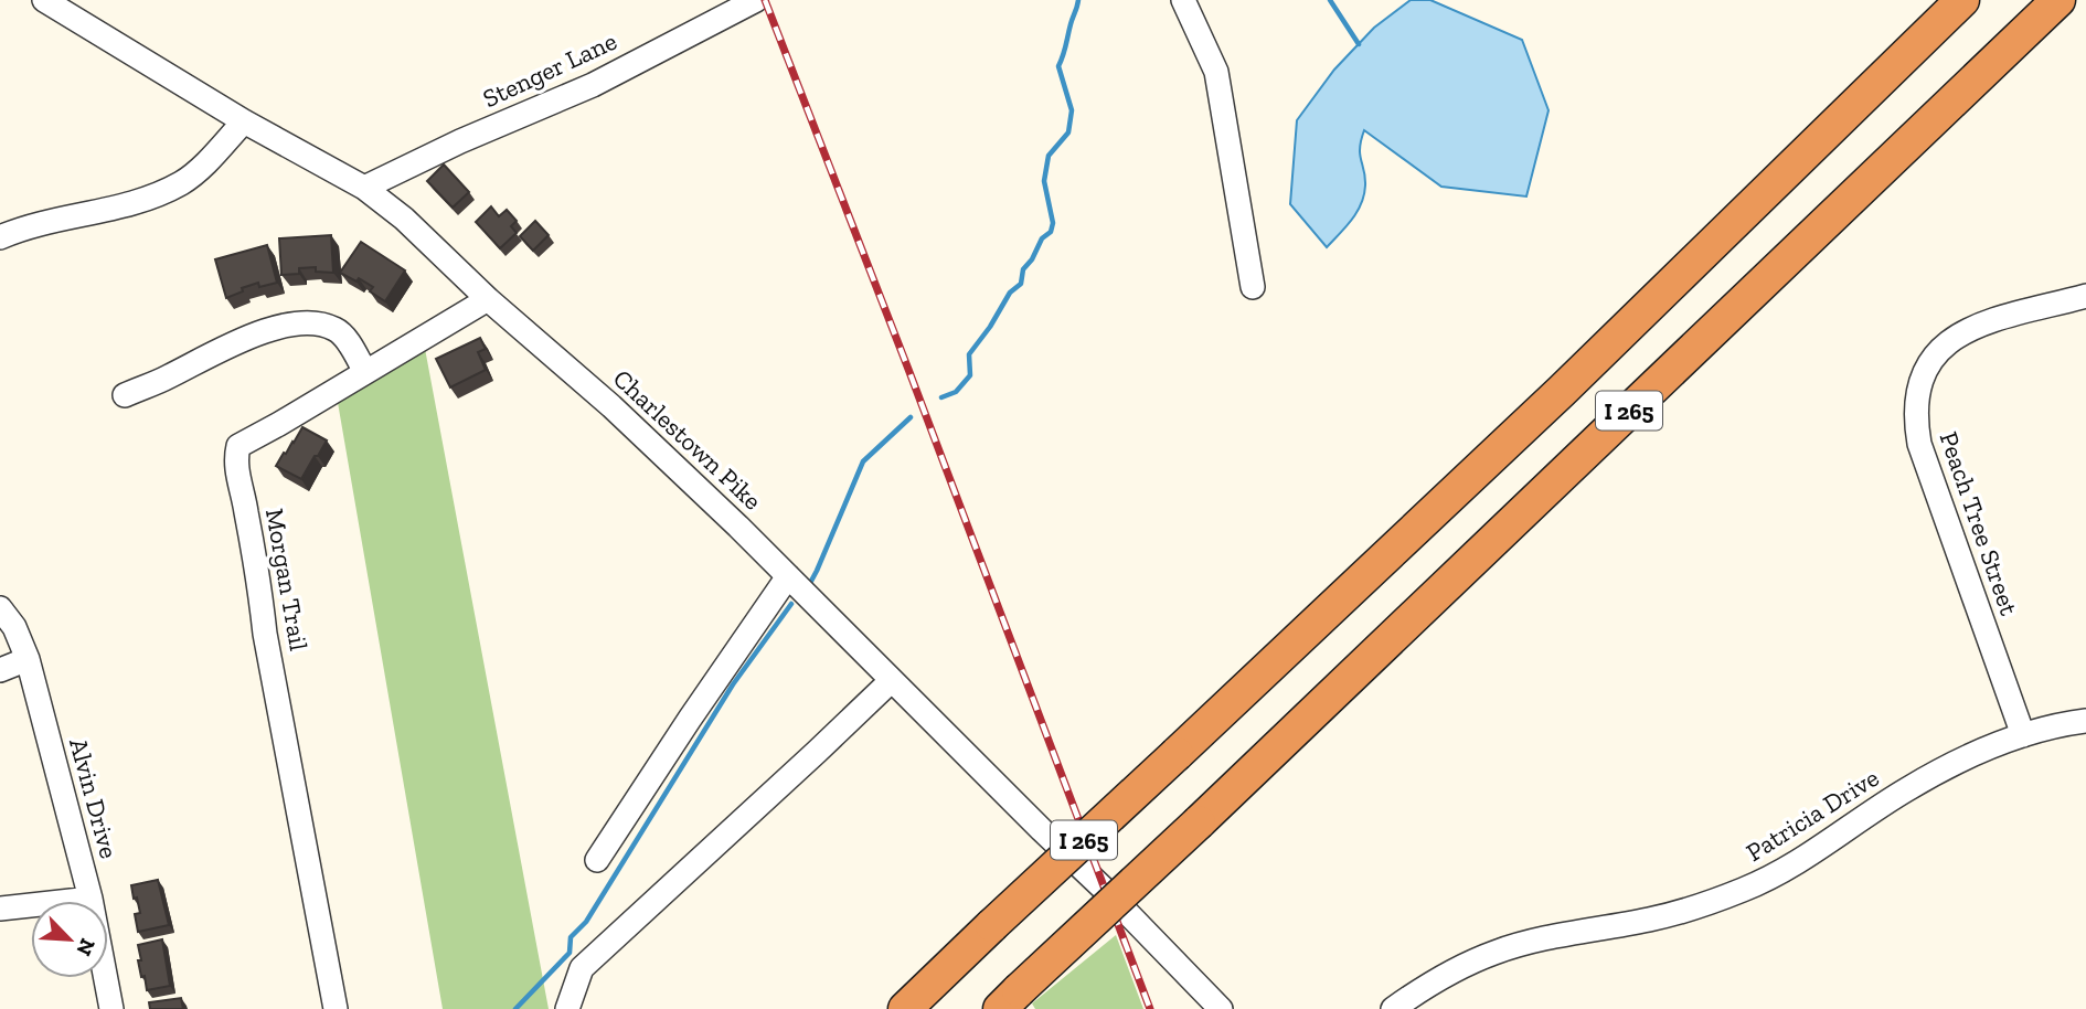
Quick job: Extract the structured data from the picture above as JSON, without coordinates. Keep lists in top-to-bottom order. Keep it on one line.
{"streets":{"highway":["I 265"],"street":["Stenger Lane","Charlestown Pike","Peach Tree Street","Morgan Trail","Alvin Drive","Patricia Drive"]},"crossings":[["Stenger Lane","Charlestown Pike"],["Charlestown Pike","Morgan Trail"],["Peach Tree Street","Patricia Drive"]],"north":"bottom right"}
